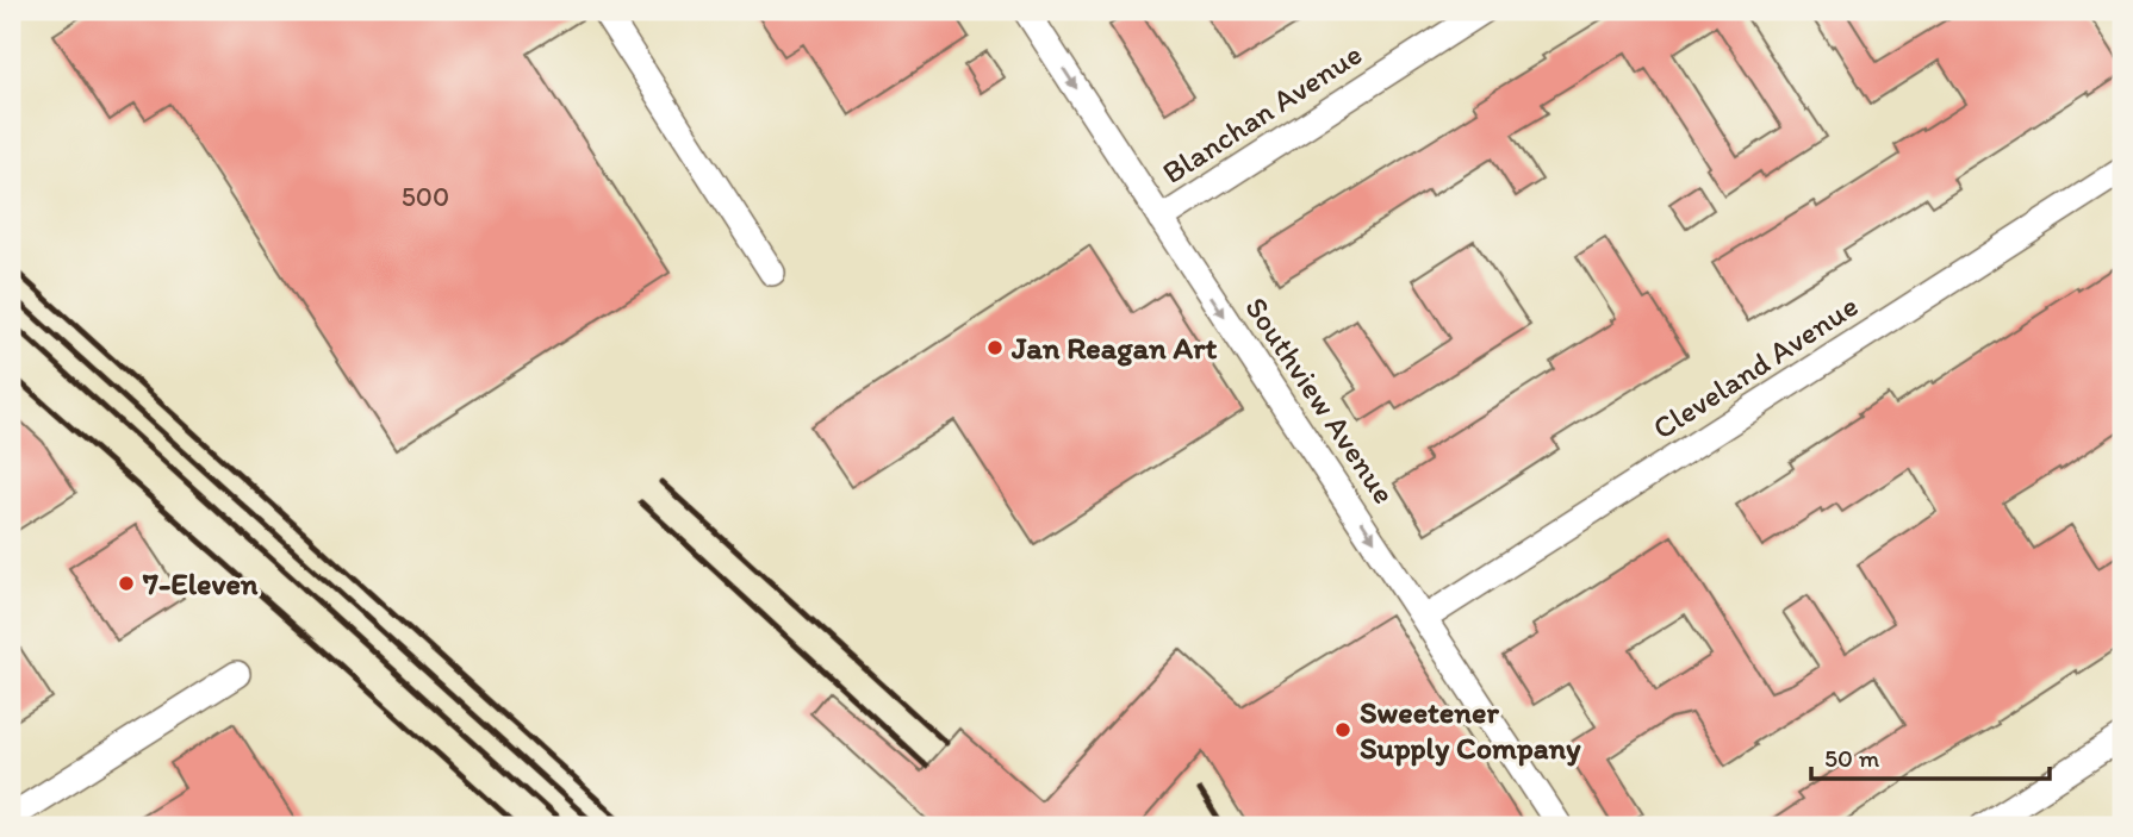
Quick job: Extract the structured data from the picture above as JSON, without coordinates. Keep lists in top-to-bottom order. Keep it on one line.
{"streets":{"street":["Blanchan Avenue","Cleveland Avenue","Southview Avenue"]},"crossings":[["Blanchan Avenue","Southview Avenue"],["Cleveland Avenue","Southview Avenue"]],"one_way":["Southview Avenue"],"places":["Jan Reagan Art","7-Eleven","Sweetener Supply Company"],"house_numbers":["500"],"scale_bar":"50 m"}
